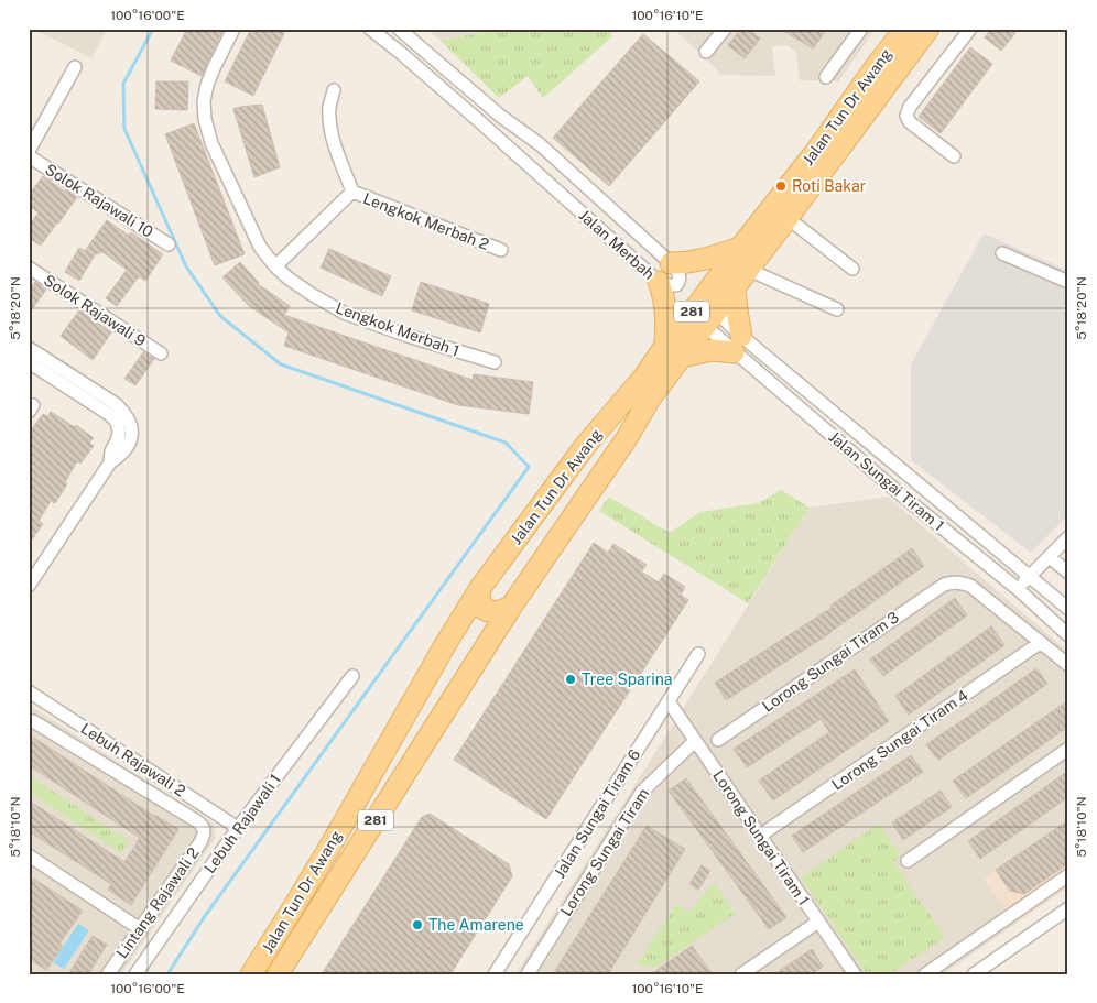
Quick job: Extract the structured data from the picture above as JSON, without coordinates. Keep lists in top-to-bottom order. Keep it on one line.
{"streets":{"main road":["Jalan Tun Dr Awang","281"],"street":["Solok Rajawali 10","Lengkok Merbah 2","Jalan Merbah","Solok Rajawali 9","Lengkok Merbah 1","Jalan Sungai Tiram 1","Lorong Sungai Tiram 3","Lorong Sungai Tiram 4","Lebuh Rajawali 2","Jalan Sungai Tiram 6","Lebuh Rajawali 1","Lorong Sungai Tiram 1","Lorong Sungai Tiram","Lintang Rajawali 2"]},"crossings":[["Jalan Tun Dr Awang","Jalan Sungai Tiram 1"],["Lengkok Merbah 2","Lengkok Merbah 1"],["Lorong Sungai Tiram 3","Lorong Sungai Tiram 4"],["Lorong Sungai Tiram 4","Lorong Sungai Tiram 1"],["Lebuh Rajawali 2","Lebuh Rajawali 1"],["Jalan Sungai Tiram 6","Lorong Sungai Tiram 1"],["Lorong Sungai Tiram 1","Lorong Sungai Tiram"]],"places":["Roti Bakar","Tree Sparina","The Amarene"],"coordinates":["100°16'00\"E","100°16'10\"E","5°18'20\"N","5°18'10\"N"]}
